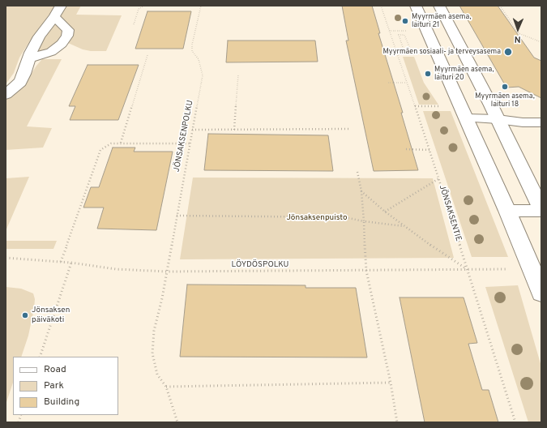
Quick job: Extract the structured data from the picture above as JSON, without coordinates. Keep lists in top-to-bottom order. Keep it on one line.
{"streets":{"path":["JÖNSAKSENPOLKU","JÖNSAKSENTIE","LÖYDÖSPOLKU"]},"crossings":[["JÖNSAKSENPOLKU","LÖYDÖSPOLKU"],["JÖNSAKSENTIE","LÖYDÖSPOLKU"]],"parks":["Jönsaksenpuisto"],"places":["Myyrmäen asema, laituri 21","Myyrmäen sosiaali- ja terveysasema","Myyrmäen asema, laituri 20","Myyrmäen asema, laituri 18","Jönsaksen päiväkoti"],"legend":["Road","Park","Building"],"north":"bottom"}
